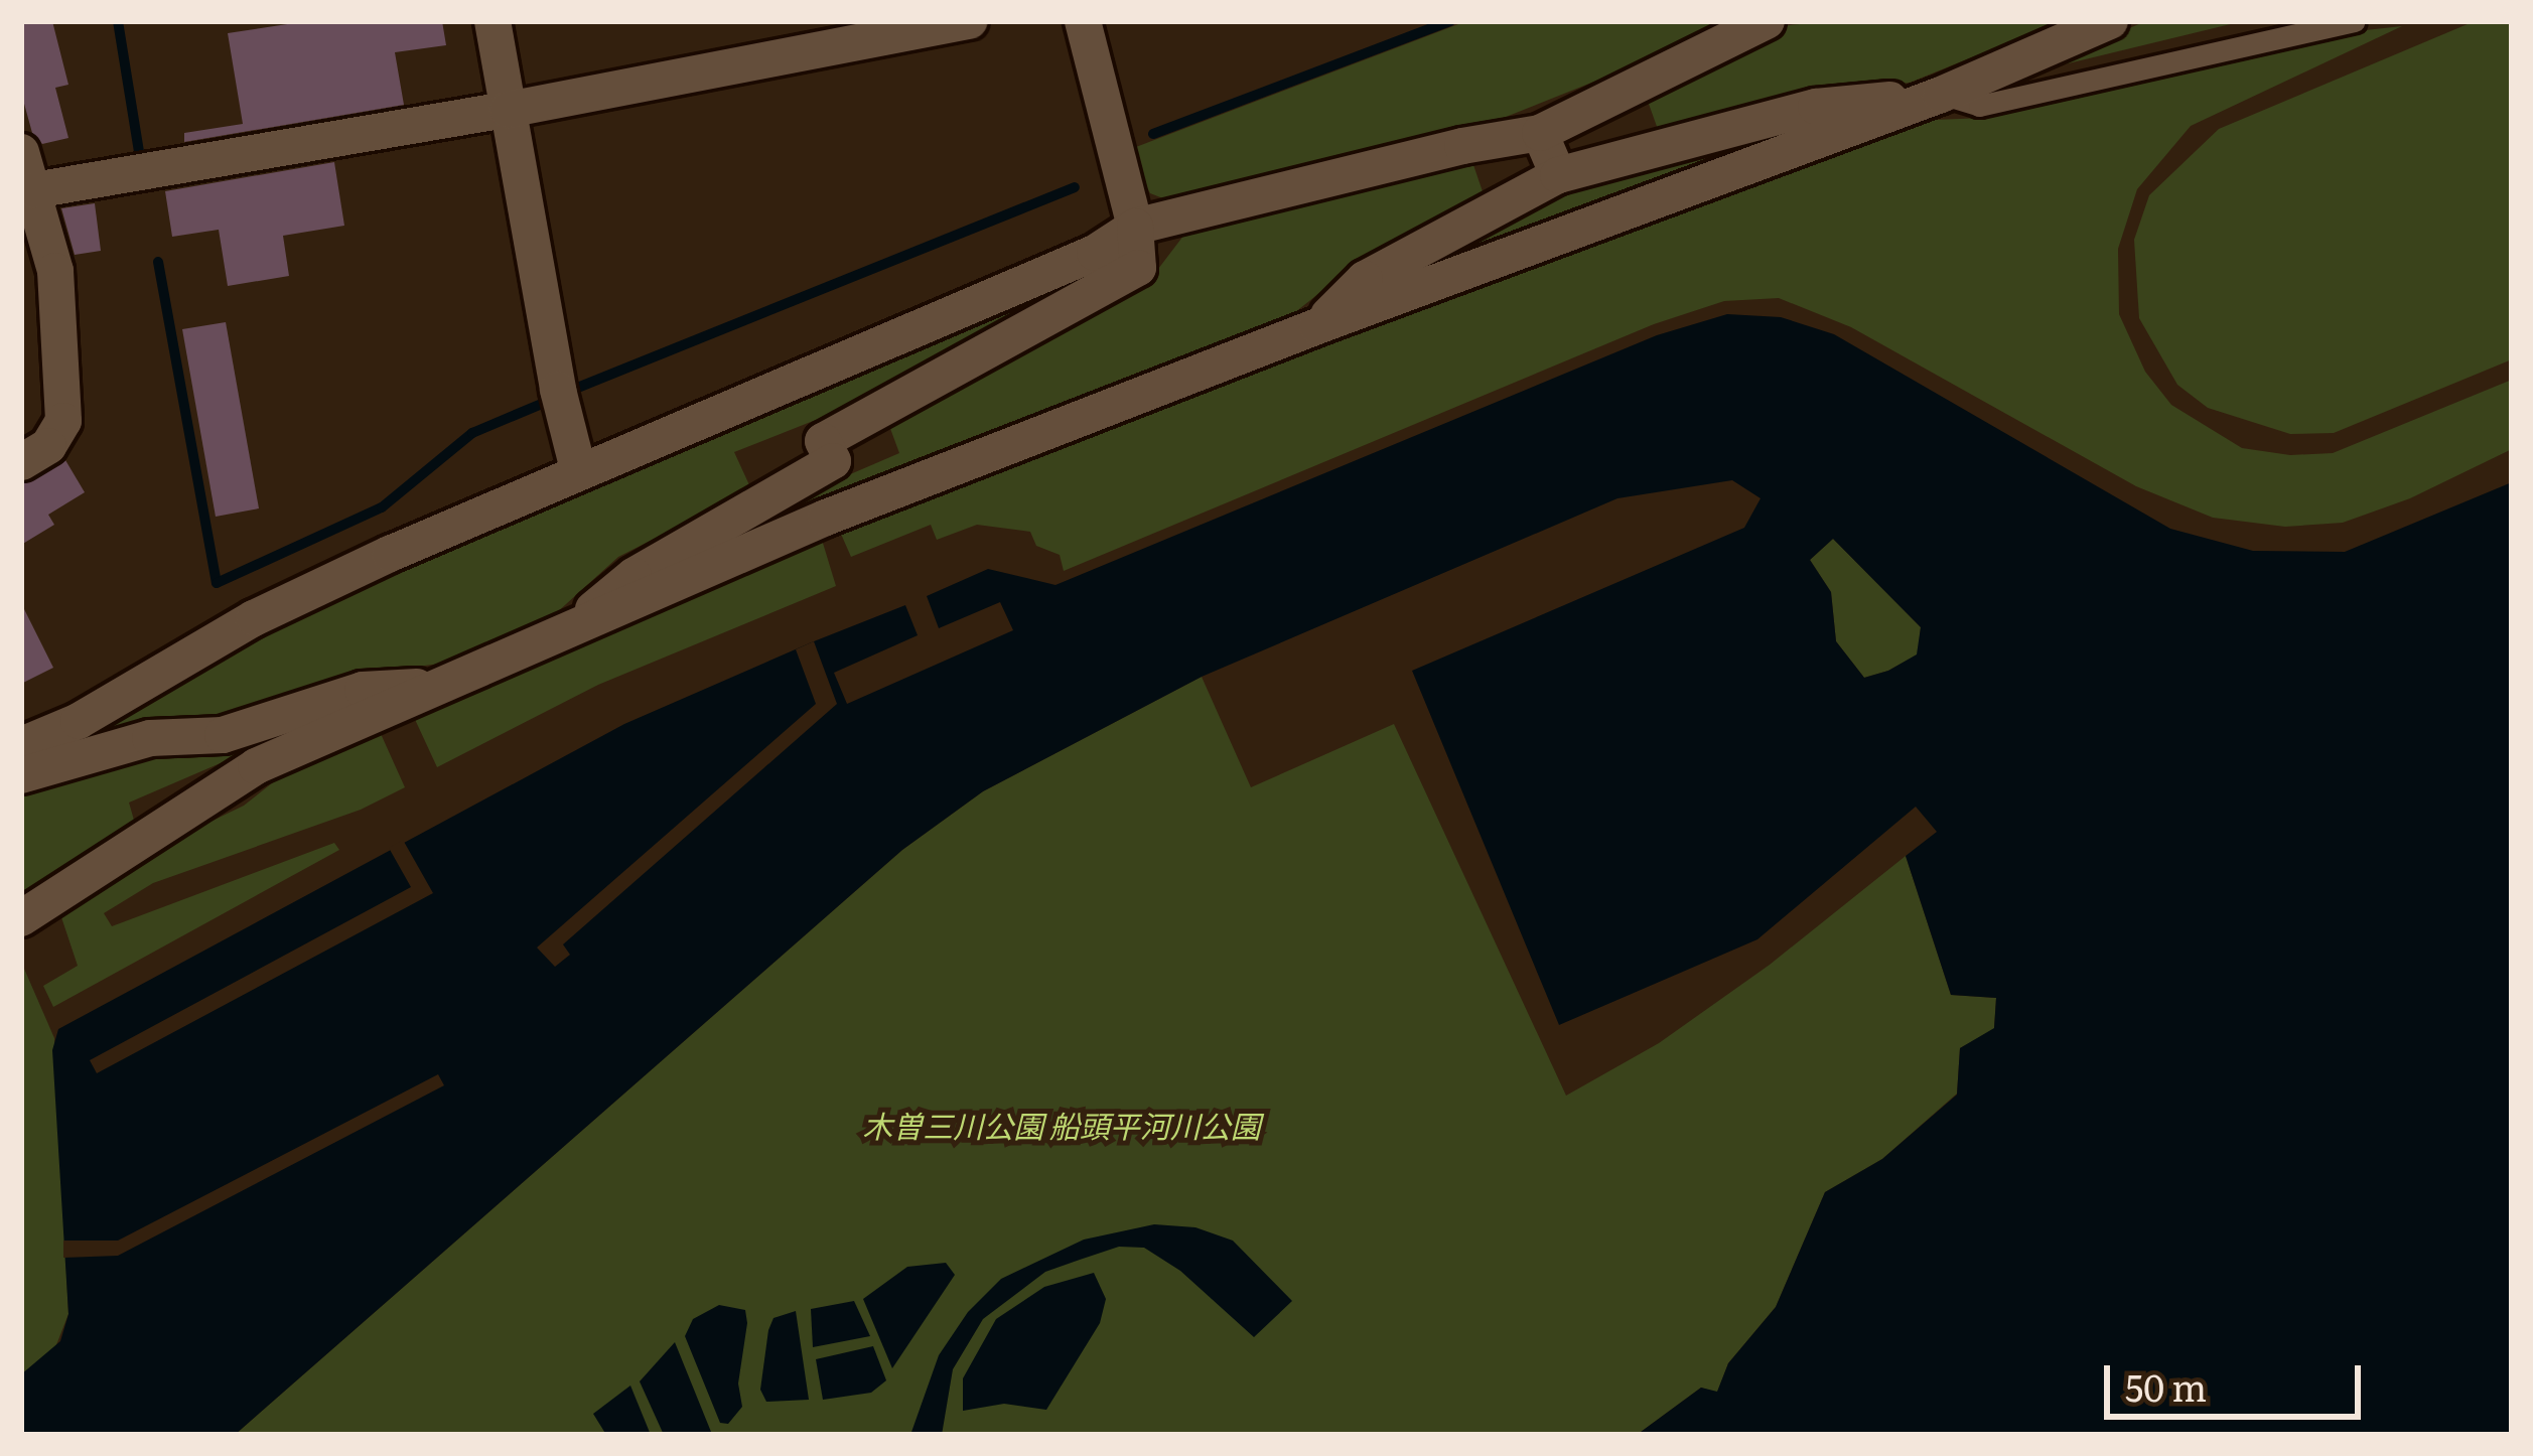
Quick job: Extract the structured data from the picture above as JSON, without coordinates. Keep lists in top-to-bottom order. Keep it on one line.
{"parks":["木曽三川公園 船頭平河川公園"],"scale_bar":"50 m"}
